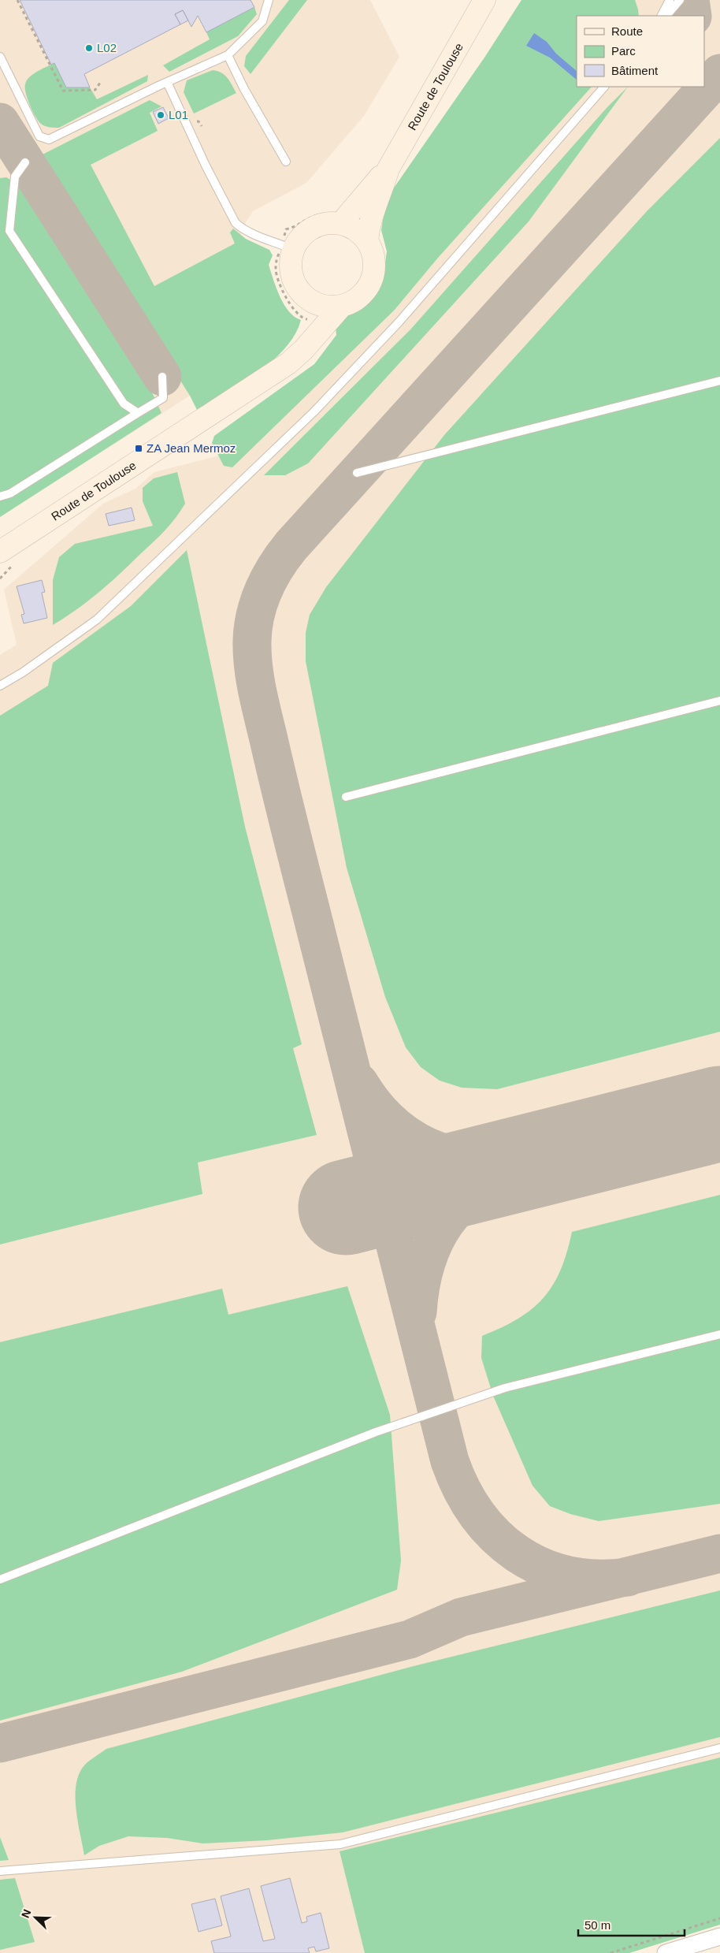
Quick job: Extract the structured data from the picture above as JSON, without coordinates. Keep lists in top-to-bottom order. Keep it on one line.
{"streets":{"main road":["Route de Toulouse"]},"places":{"other":["L02","L01"],"transit":["ZA Jean Mermoz"]},"legend":["Route","Parc","Bâtiment"],"scale_bar":"50 m","north":"top left"}
